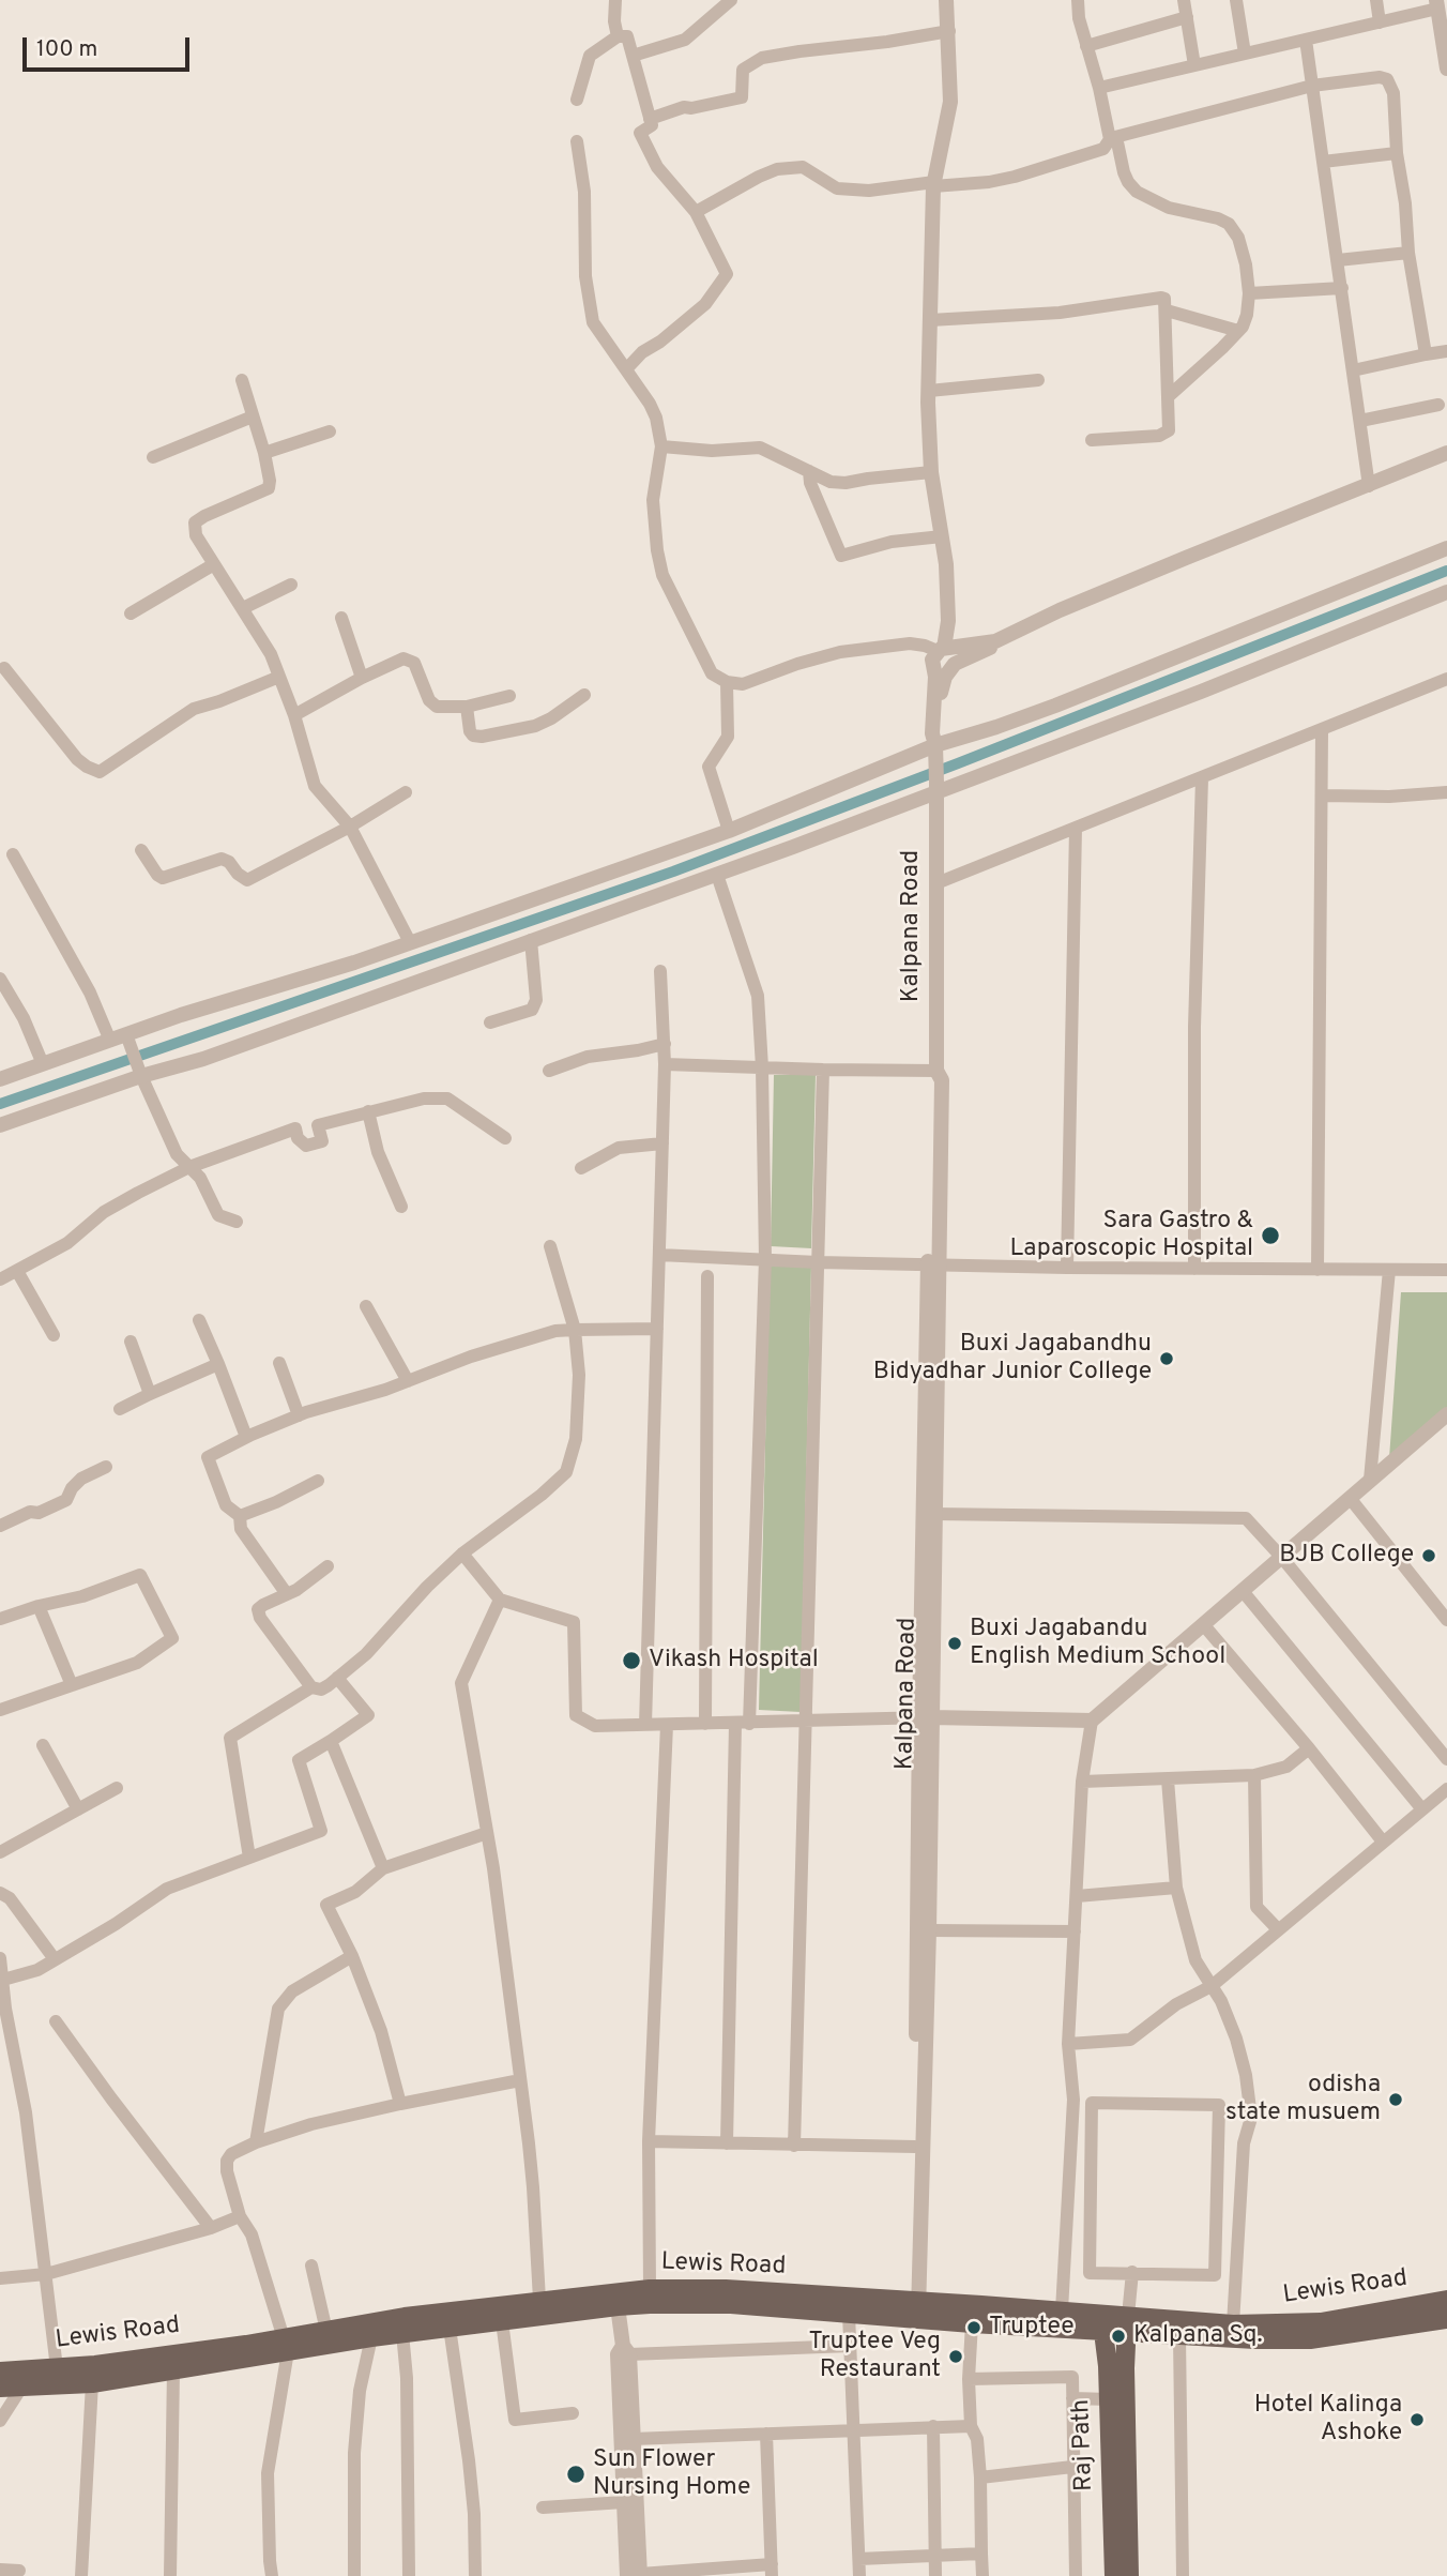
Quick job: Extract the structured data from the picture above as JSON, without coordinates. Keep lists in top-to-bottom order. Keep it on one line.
{"streets":{"main road":["Lewis Road","Raj Path"],"street":["Kalpana Road"]},"crossings":[["Kalpana Road","Lewis Road"],["Lewis Road","Raj Path"]],"places":["Sara Gastro & Laparoscopic Hospital","Buxi Jagabandhu Bidyadhar Junior College","BJB College","Buxi Jagabandu English Medium School","Vikash Hospital","odisha state musuem","Truptee","Kalpana Sq.","Truptee Veg Restaurant","Hotel Kalinga Ashoke","Sun Flower Nursing Home"],"scale_bar":"100 m"}
